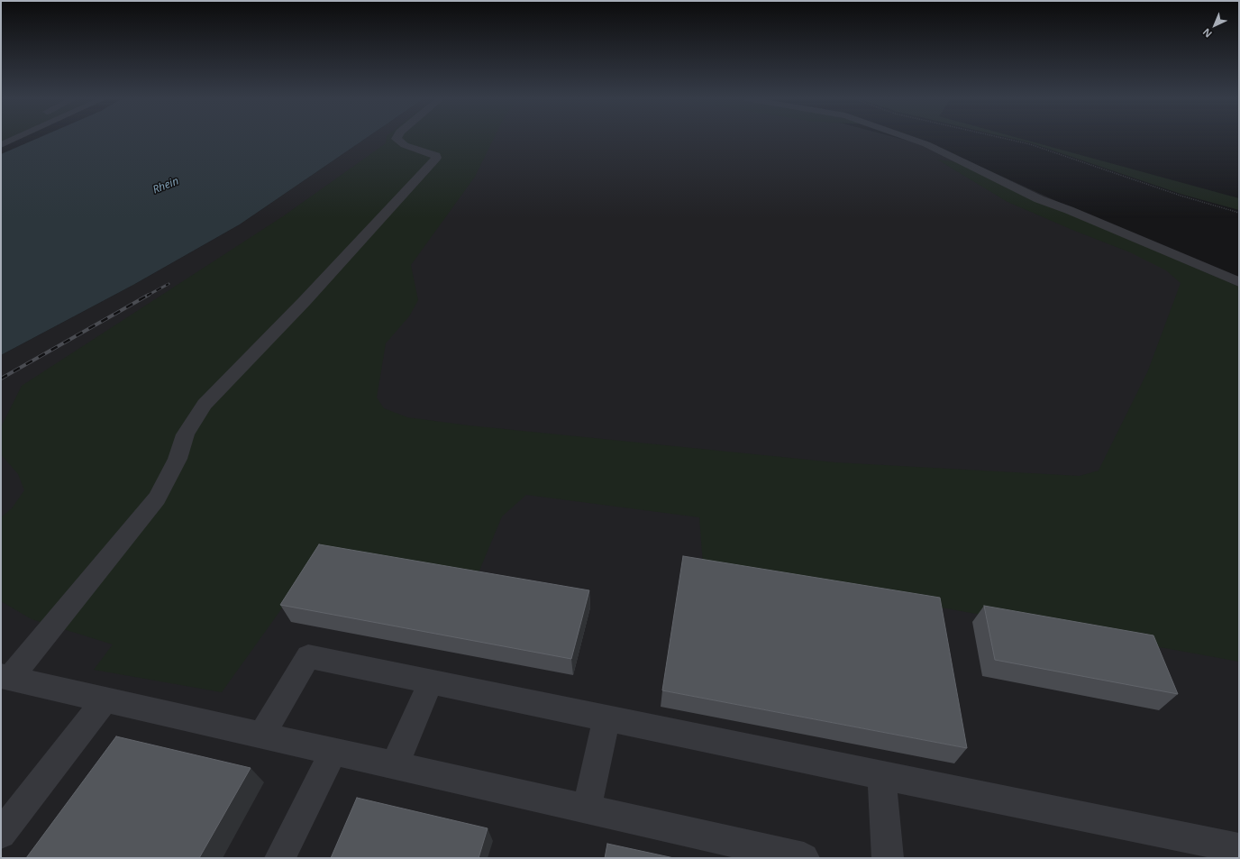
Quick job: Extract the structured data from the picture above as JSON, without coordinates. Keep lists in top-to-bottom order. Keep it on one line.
{"water":["Rhein"],"north":"bottom left"}
